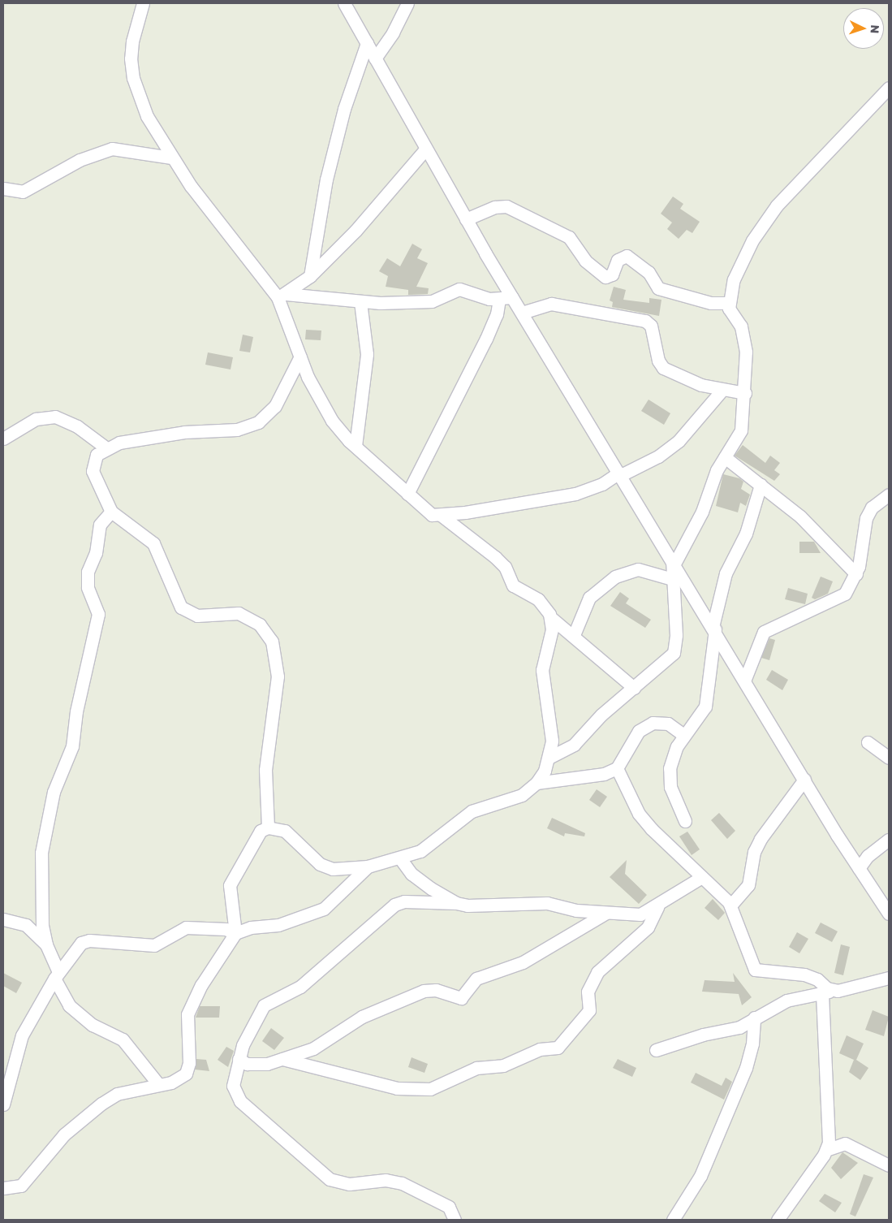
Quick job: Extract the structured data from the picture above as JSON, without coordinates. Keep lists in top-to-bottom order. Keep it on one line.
{"north":"right"}
